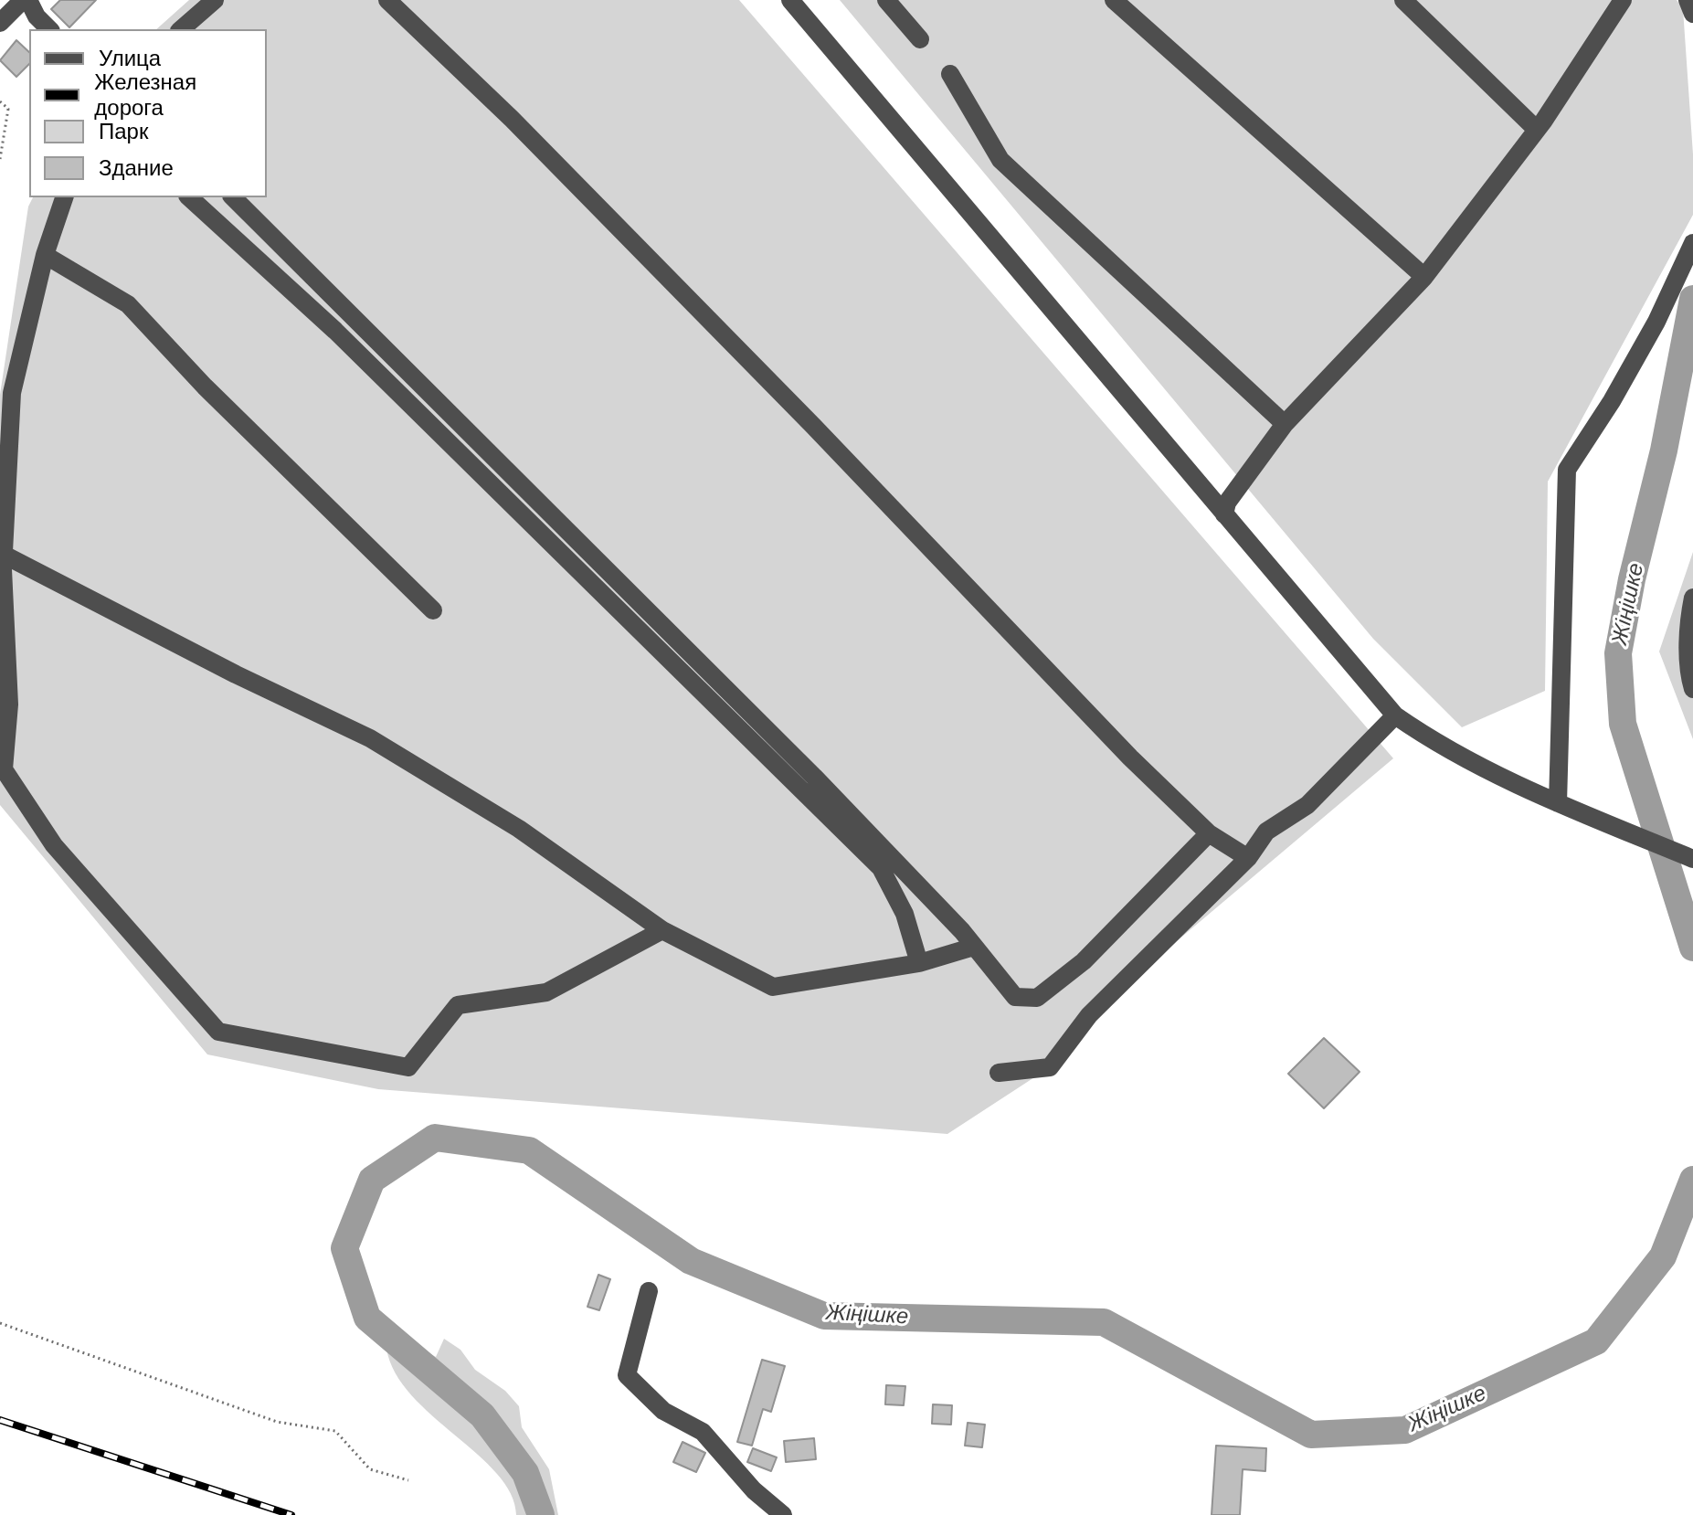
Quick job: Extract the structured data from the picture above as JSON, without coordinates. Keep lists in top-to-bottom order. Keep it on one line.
{"water":["Жіңішке"],"legend":["Улица","Железная дорога","Парк","Здание"]}
